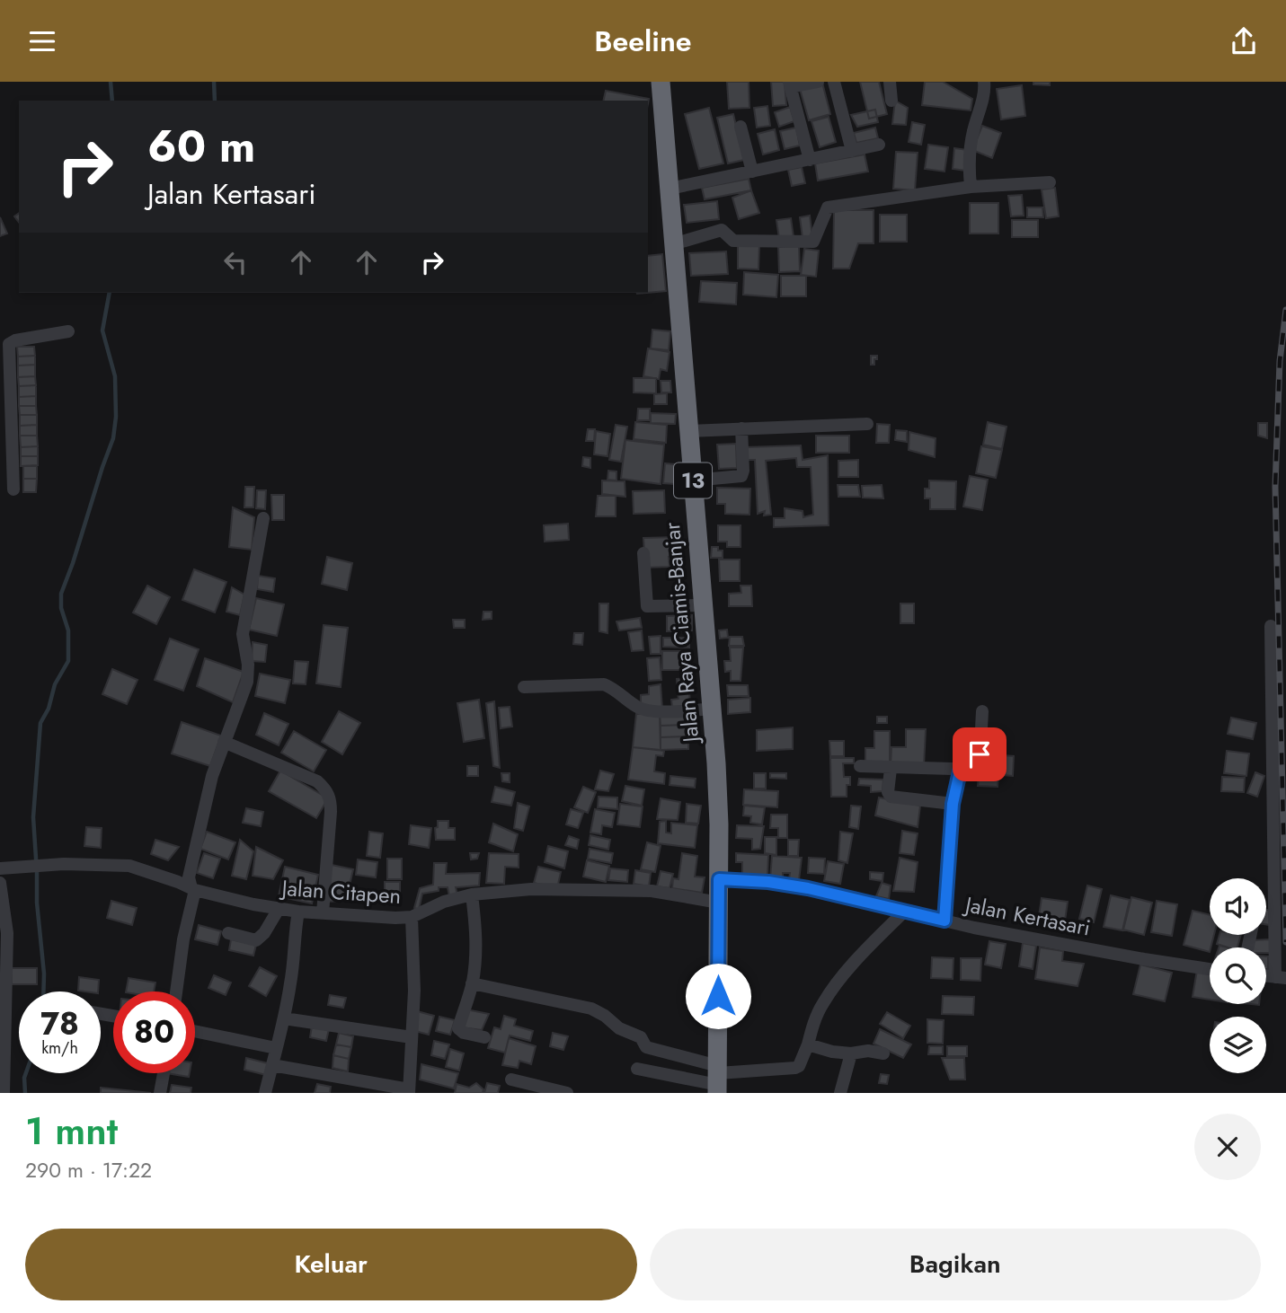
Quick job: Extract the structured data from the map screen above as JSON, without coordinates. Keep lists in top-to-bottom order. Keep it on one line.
{"streets":{"highway":["13","Jalan Raya Ciamis-Banjar"],"street":["Jalan Citapen","Jalan Kertasari"]},"crossings":[["13","Jalan Raya Ciamis-Banjar"],["13","Jalan Citapen"],["13","Jalan Kertasari"],["Jalan Raya Ciamis-Banjar","Jalan Kertasari"]],"page":{"header":"Beeline","turn":["60 m","Jalan Kertasari"],"speed":"78 km/h","limit":"80","heading":["1 mnt","290 m · 17:22"],"buttons":["Keluar","Bagikan"]}}
